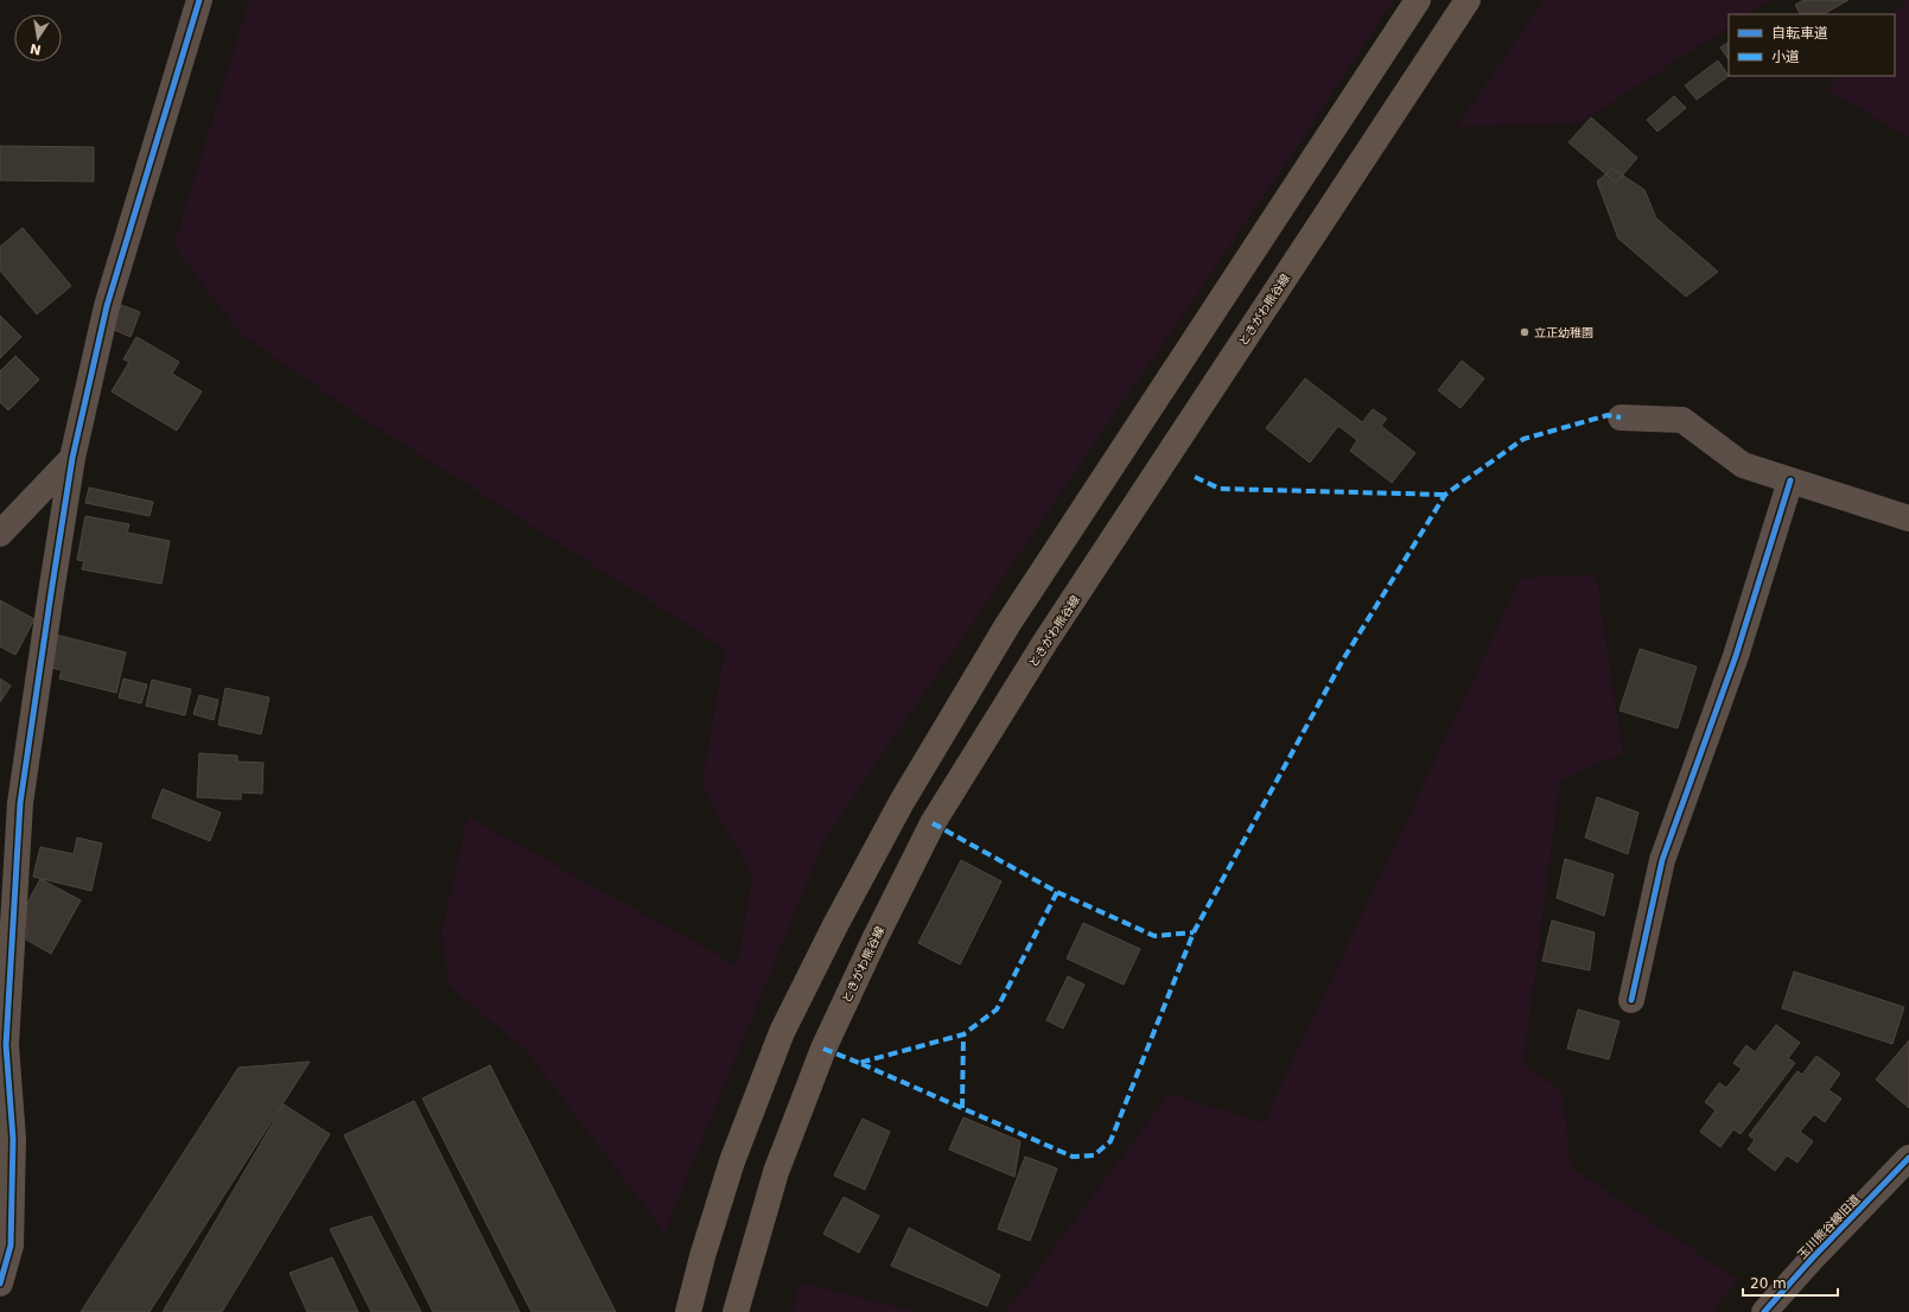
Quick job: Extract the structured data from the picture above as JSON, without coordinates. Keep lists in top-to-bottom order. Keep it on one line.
{"streets":{"main road":["ときがわ熊谷線"],"street":["玉川熊谷線旧道"]},"places":["立正幼稚園"],"legend":["自転車道","小道"],"scale_bar":"20 m","north":"bottom"}
